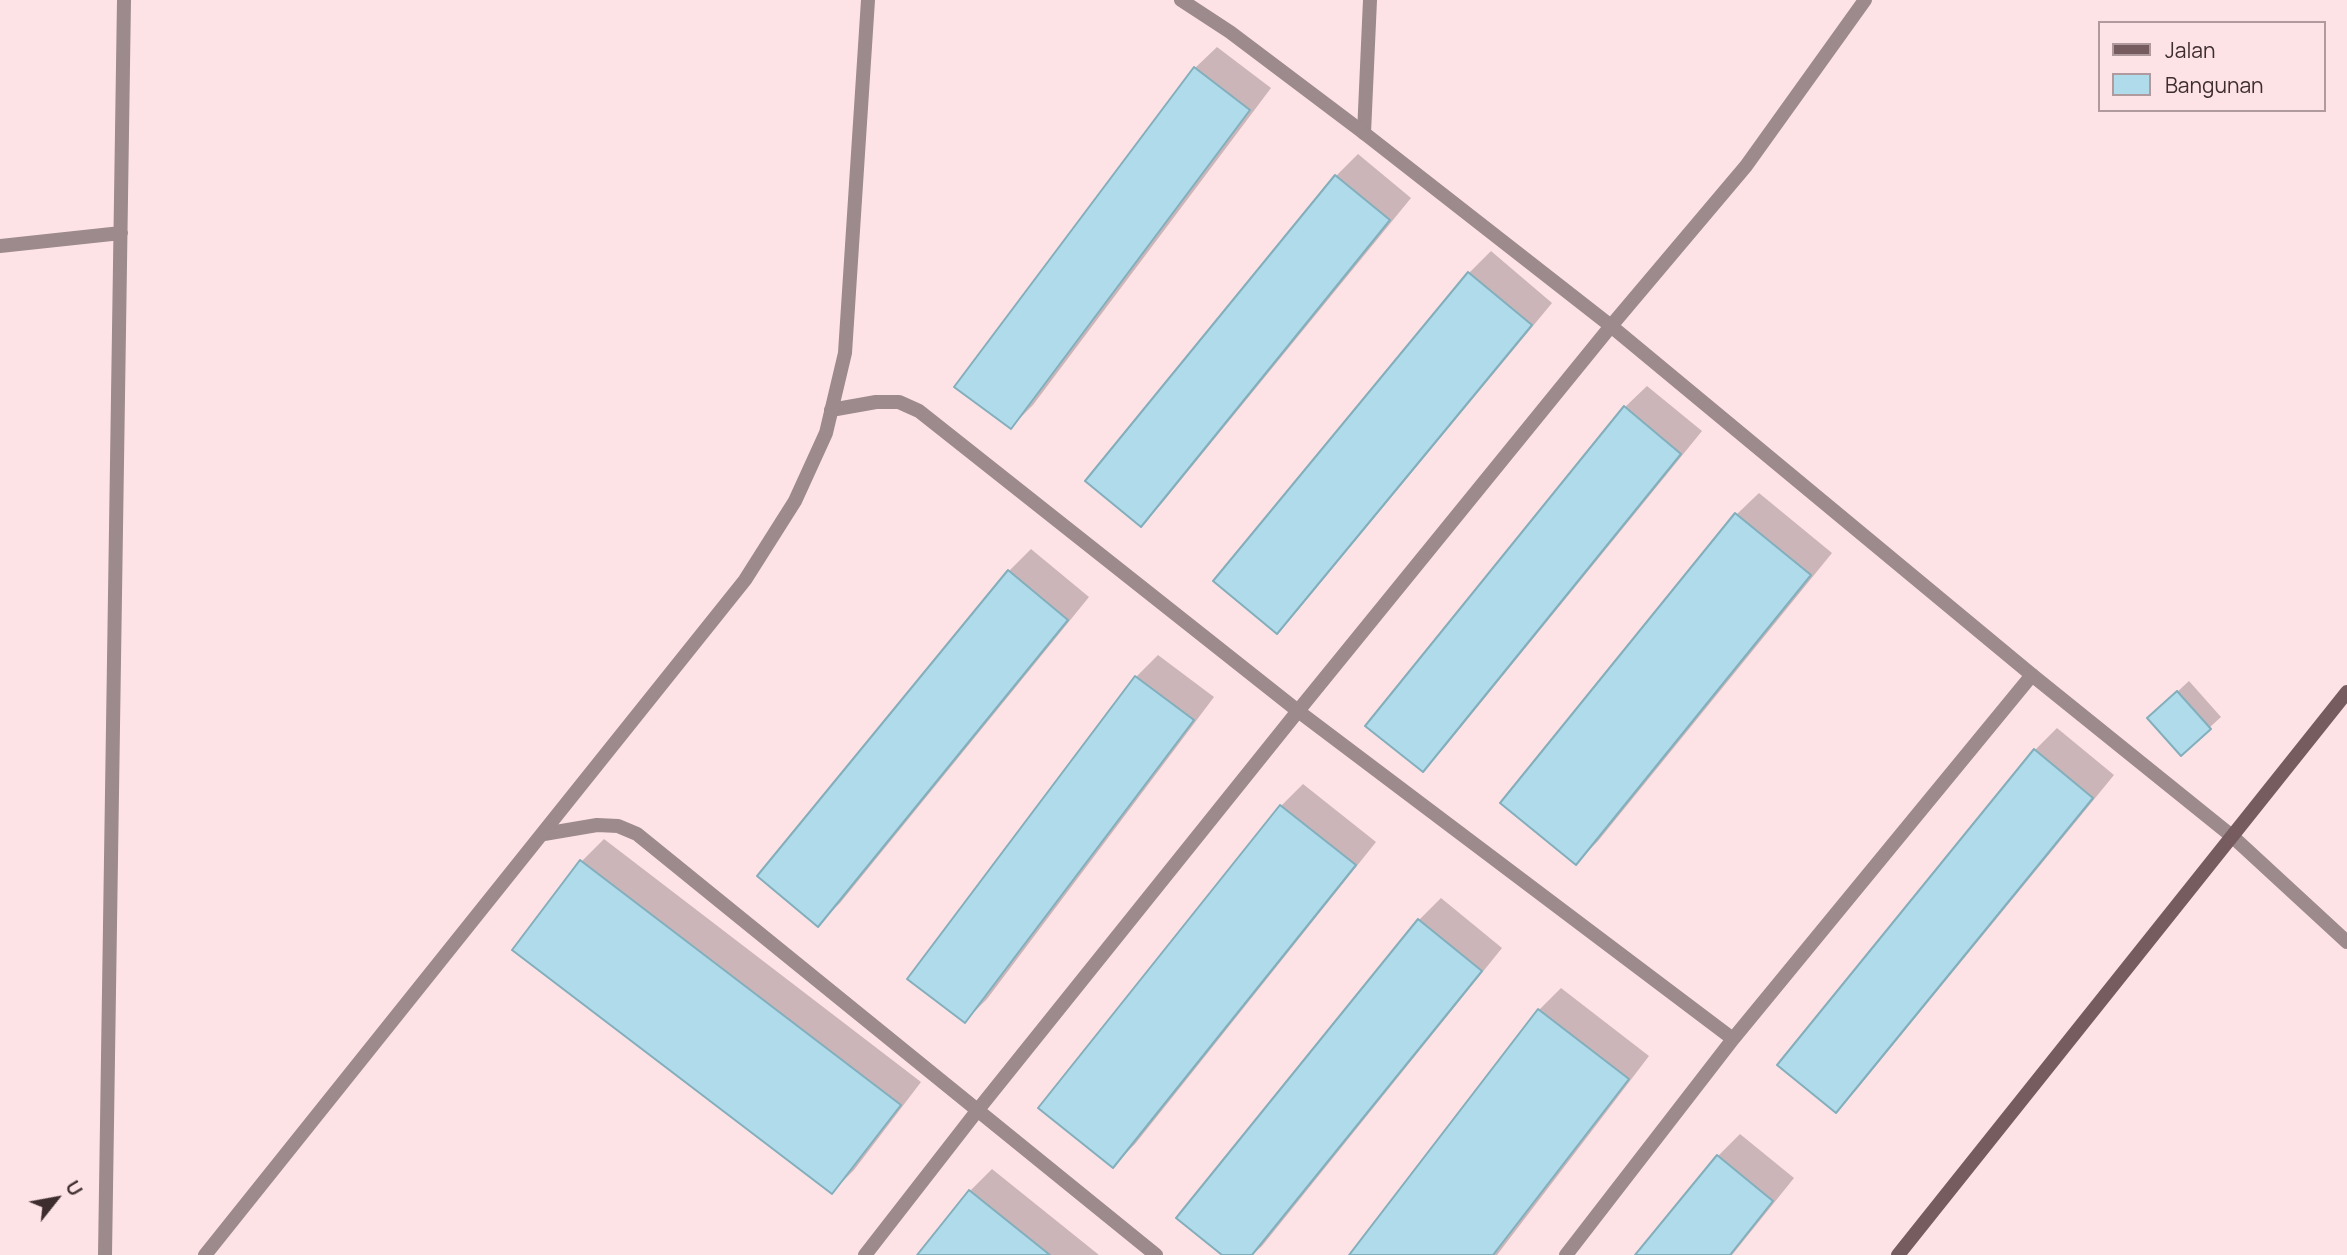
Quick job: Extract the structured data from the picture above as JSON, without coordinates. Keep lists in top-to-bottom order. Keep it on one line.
{"legend":["Jalan","Bangunan"],"north":"top right"}
